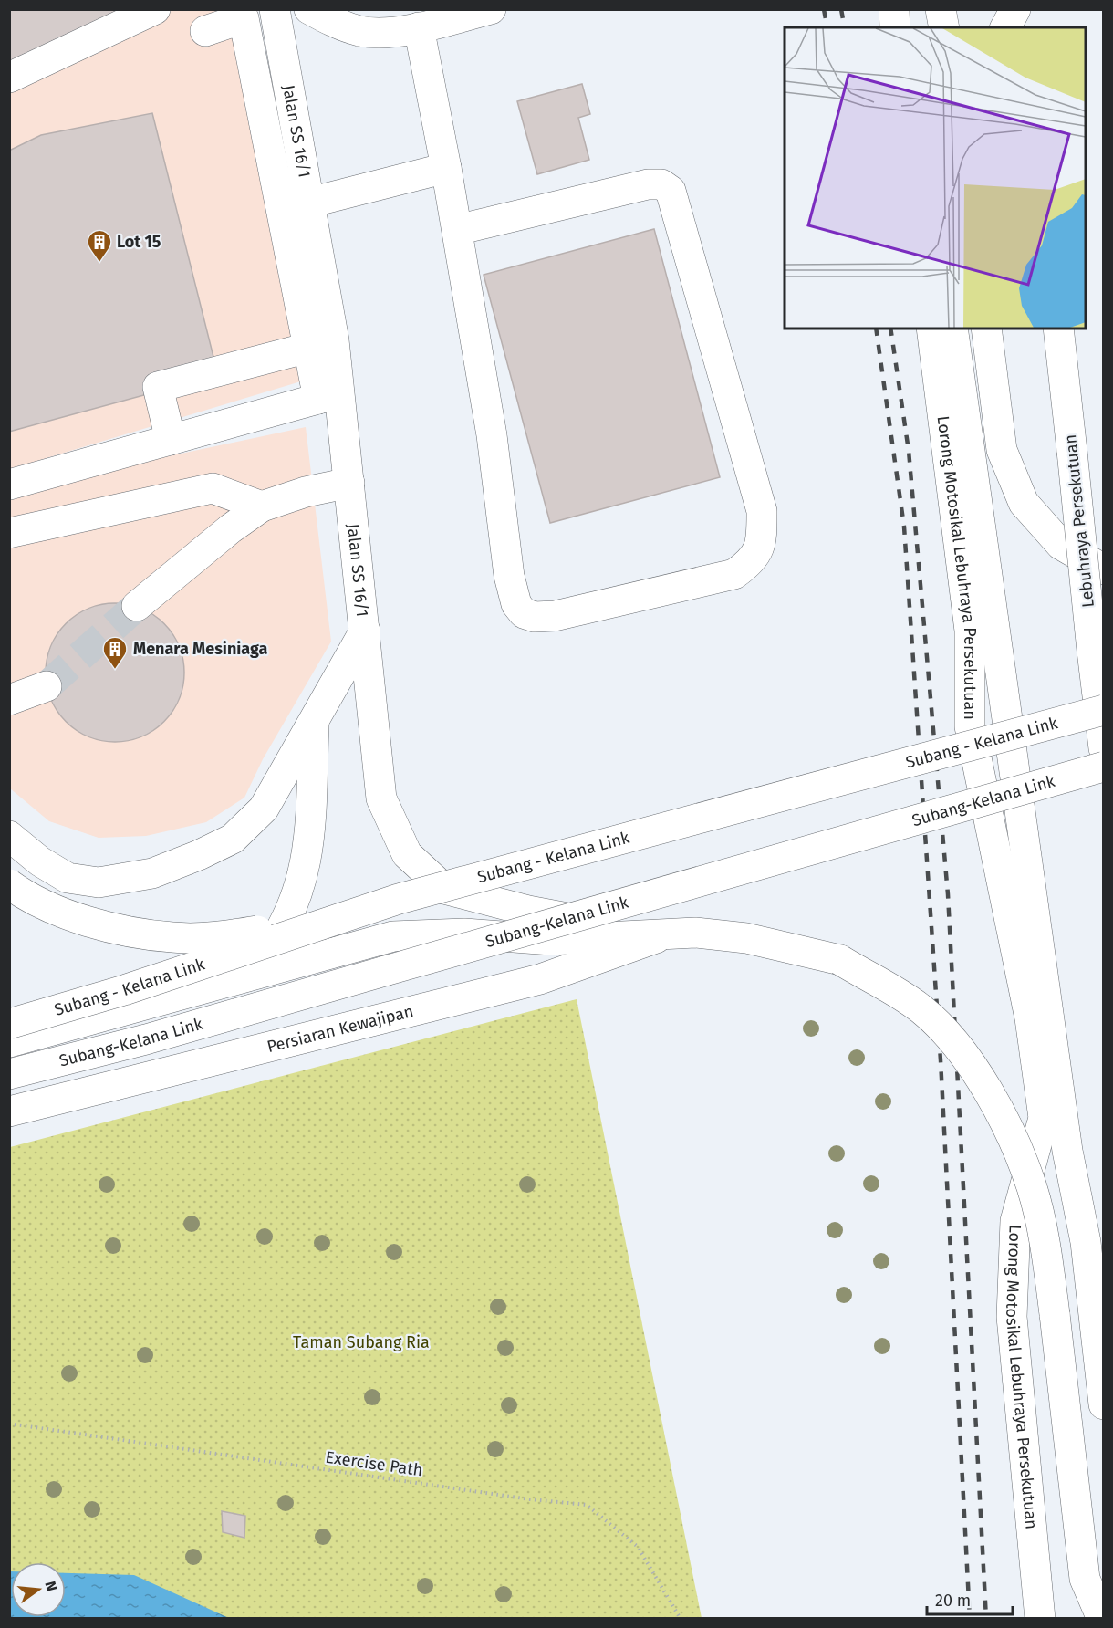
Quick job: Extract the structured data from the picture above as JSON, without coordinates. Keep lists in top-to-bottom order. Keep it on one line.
{"streets":{"main road":["Jalan SS 16/1","Lebuhraya Persekutuan","Lorong Motosikal Lebuhraya Persekutuan","Subang - Kelana Link","Subang-Kelana Link","Persiaran Kewajipan"],"path":["Exercise Path"]},"crossings":[["Jalan SS 16/1","Persiaran Kewajipan"]],"parks":["Taman Subang Ria"],"places":{"building":["Lot 15","Menara Mesiniaga"]},"scale_bar":"20 m","north":"right"}
